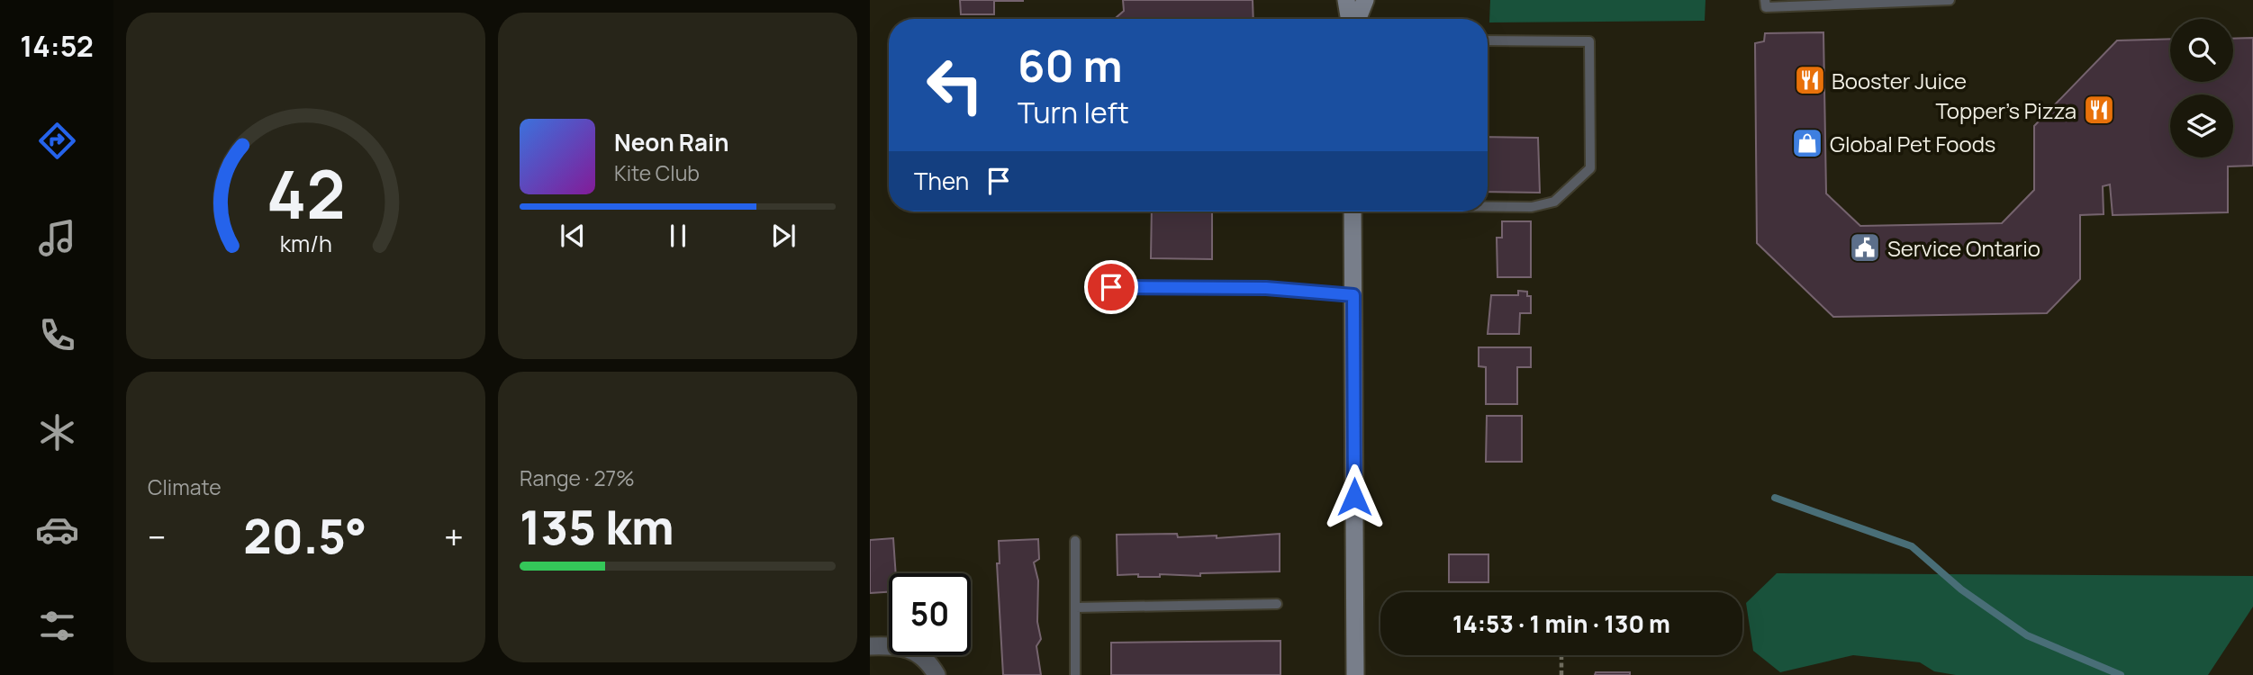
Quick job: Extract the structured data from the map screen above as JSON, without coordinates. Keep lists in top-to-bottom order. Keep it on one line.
{"places":{"restaurant":["Booster Juice","Topper's Pizza"],"shop":["Global Pet Foods"],"public building":["Service Ontario"]},"page":{"tabs":"14:52","turn":["60 m","Turn left"],"song":["Neon Rain","Kite Club"],"then":"Then","tile":["Climate",["Range · 27%","135 km"]],"heat":["−","20.5°","+"],"limit":"50","trip":"14:53 · 1 min · 130 m","gauge":["42","km/h"]}}
